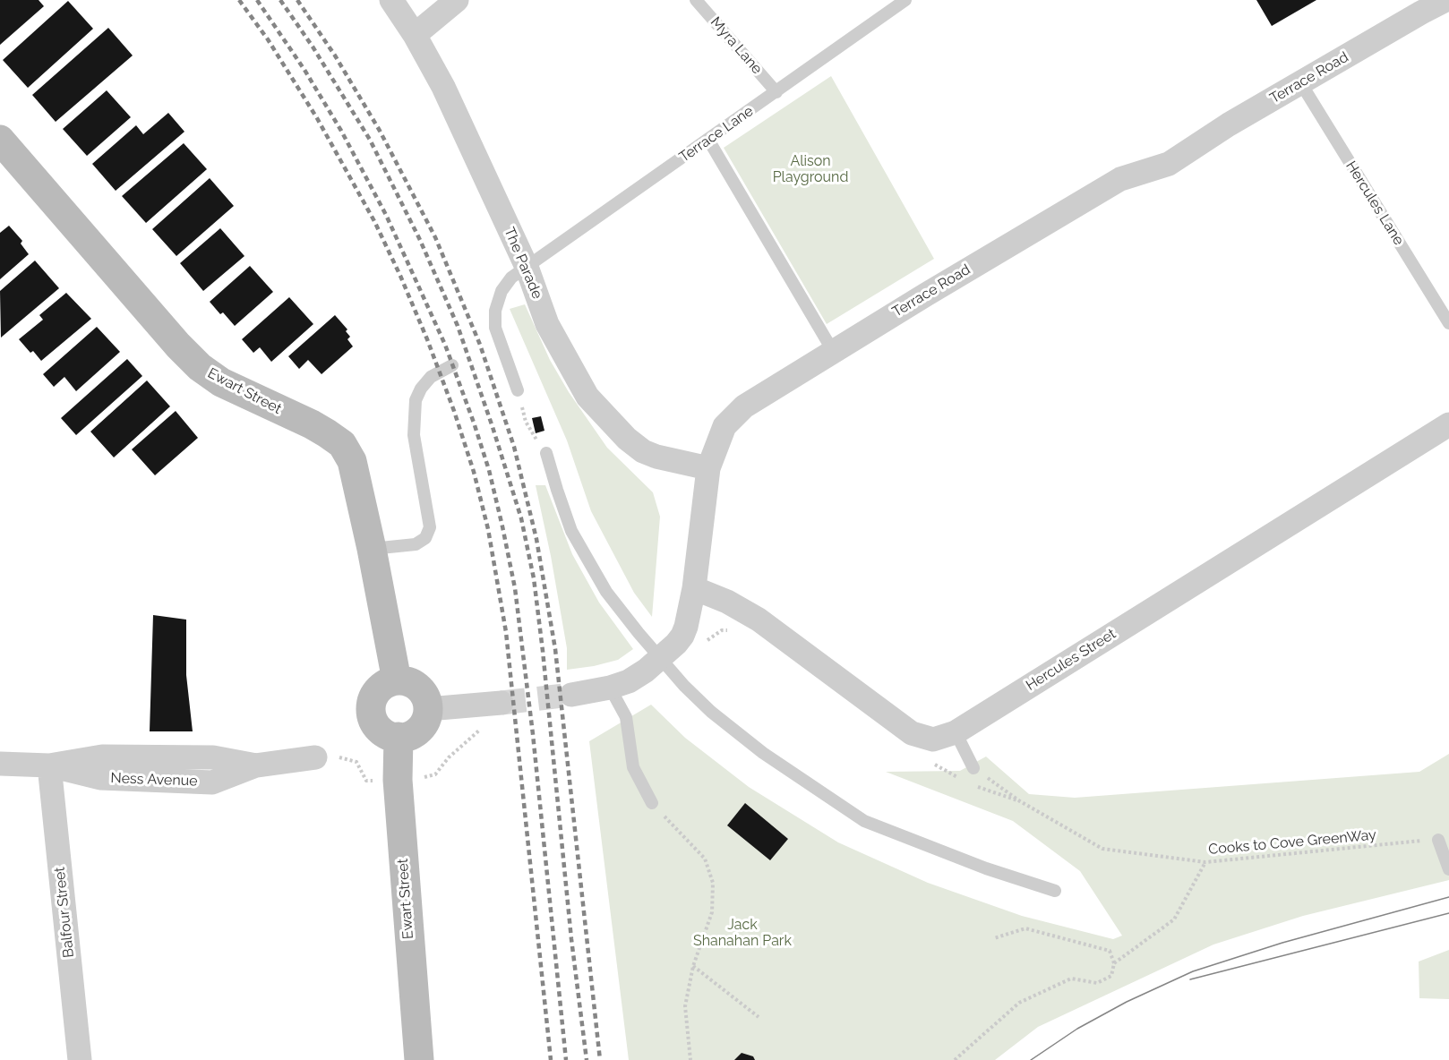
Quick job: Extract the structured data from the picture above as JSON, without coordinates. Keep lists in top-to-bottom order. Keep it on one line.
{"streets":{"street":["Terrace Road","The Parade","Ewart Street","Hercules Street","Ness Avenue","Balfour Street"],"lane":["Myra Lane","Terrace Lane","Hercules Lane"],"path":["Cooks to Cove GreenWay"]},"crossings":[["Myra Lane","Terrace Lane"],["Terrace Road","Hercules Lane"],["Terrace Road","The Parade"],["Terrace Road","Hercules Street"],["Terrace Lane","The Parade"],["Ness Avenue","Balfour Street"]],"parks":["Alison Playground","Jack Shanahan Park"]}
